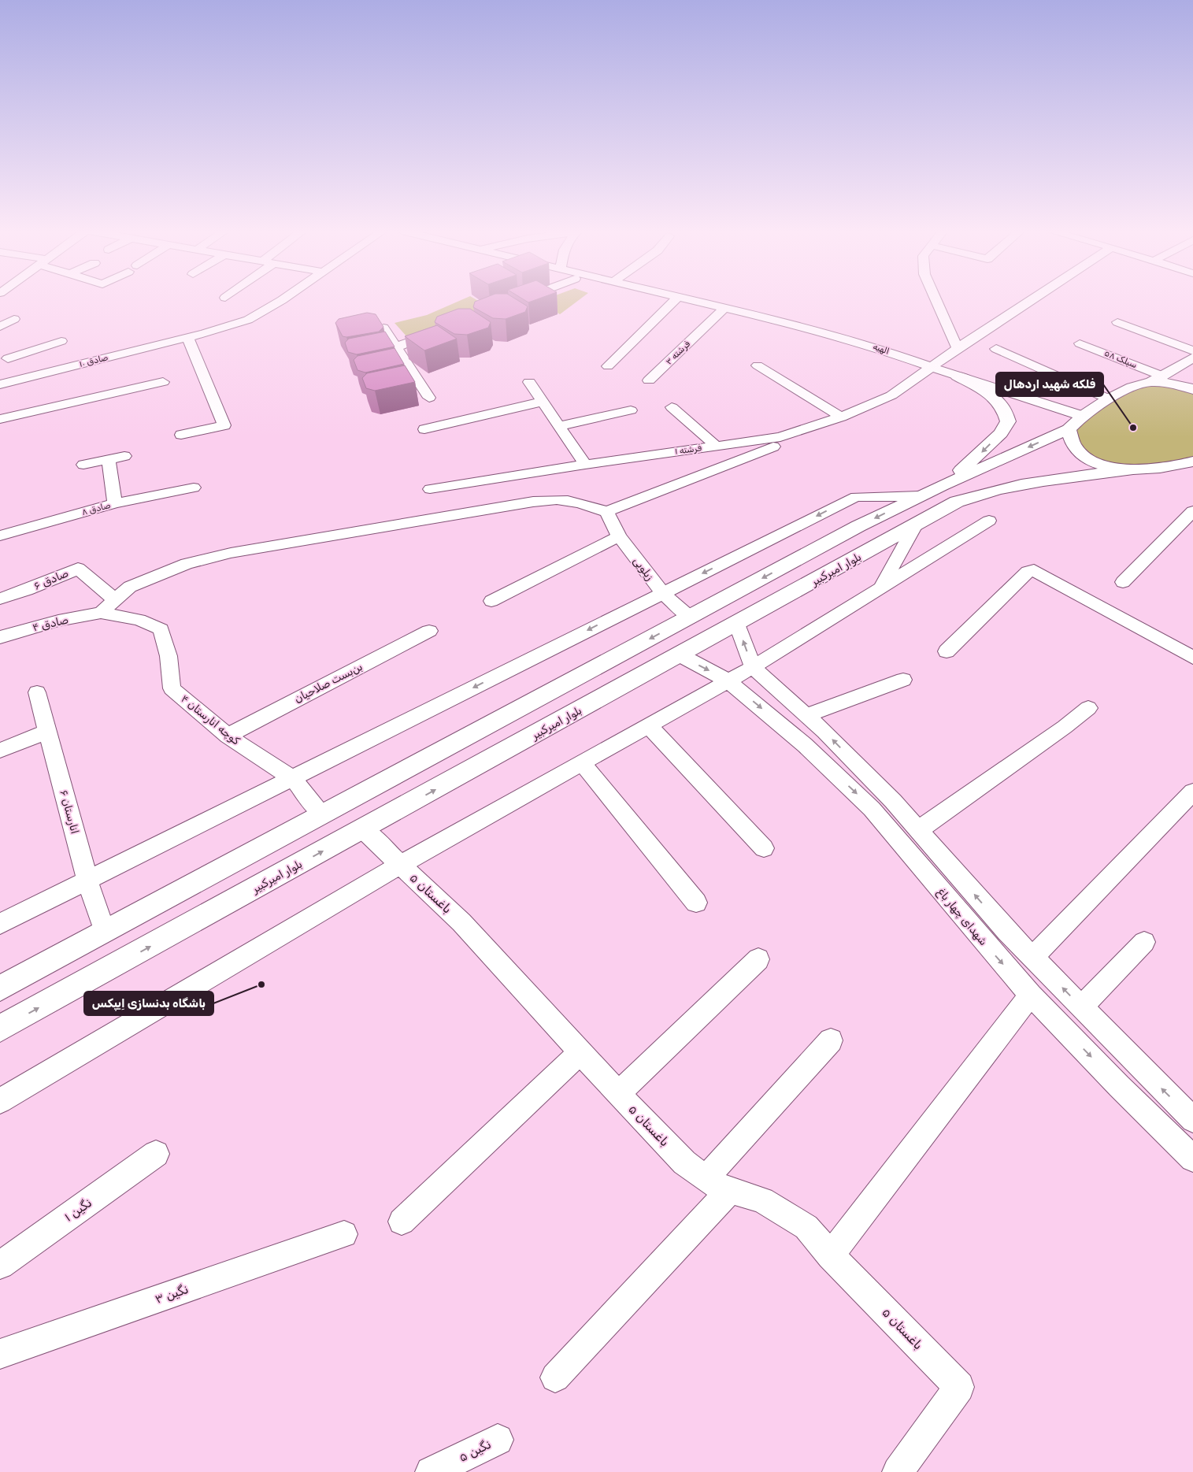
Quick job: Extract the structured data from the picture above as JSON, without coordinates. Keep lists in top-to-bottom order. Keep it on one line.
{"streets":{"main road":["بلوار امیرکبیر"],"street":["الهیه","فرشته ۳","سیلک ۵۸","صادق ۱۰","فرشته ۱","صادق ۸","زیلویی","صادق ۶","صادق ۴","بن‌بست صلاحیان","کوچه انارستان ۴","انارستان ۶","باغستان ۵","شهدای چهار باغ","نگین ۱","نگین ۳","نگین ۵"]},"crossings":[["الهیه","فرشته ۳"],["الهیه","فرشته ۱"],["بلوار امیرکبیر","باغستان ۵"],["بلوار امیرکبیر","شهدای چهار باغ"],["صادق ۴","کوچه انارستان ۴"],["بن‌بست صلاحیان","کوچه انارستان ۴"]],"places":["فلکه شهید اردهال","باشگاه بدنسازی اِیپکس"]}
